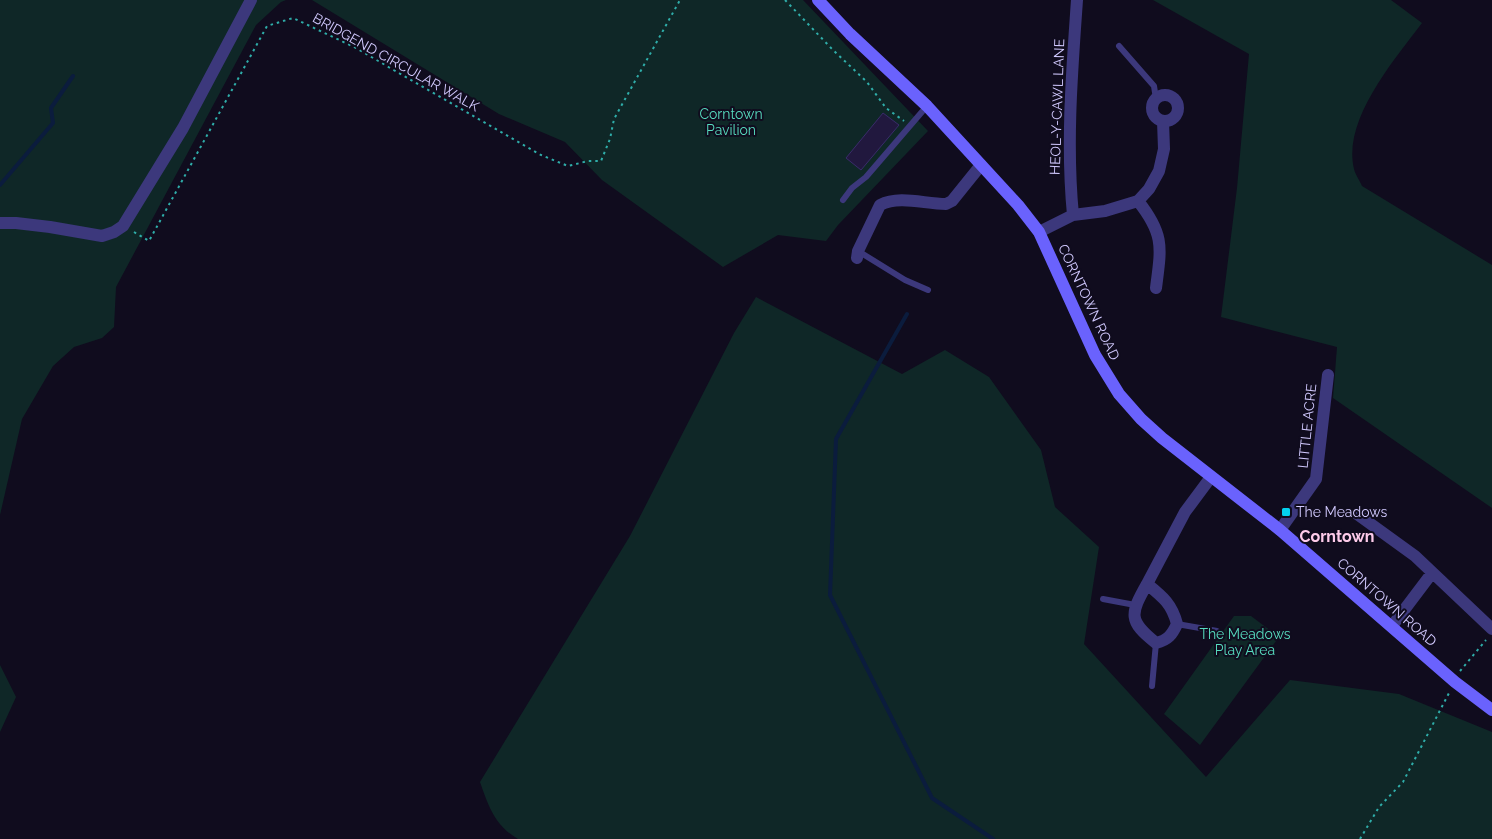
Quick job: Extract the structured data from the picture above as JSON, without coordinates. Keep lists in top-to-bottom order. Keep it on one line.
{"streets":{"main road":["CORNTOWN ROAD"],"street":["HEOL-Y-CAWL LANE","LITTLE ACRE"],"path":["BRIDGEND CIRCULAR WALK"]},"crossings":[["CORNTOWN ROAD","LITTLE ACRE"]],"districts":["Corntown"],"parks":["Corntown Pavilion","The Meadows Play Area"],"places":{"transit":["The Meadows"]}}
